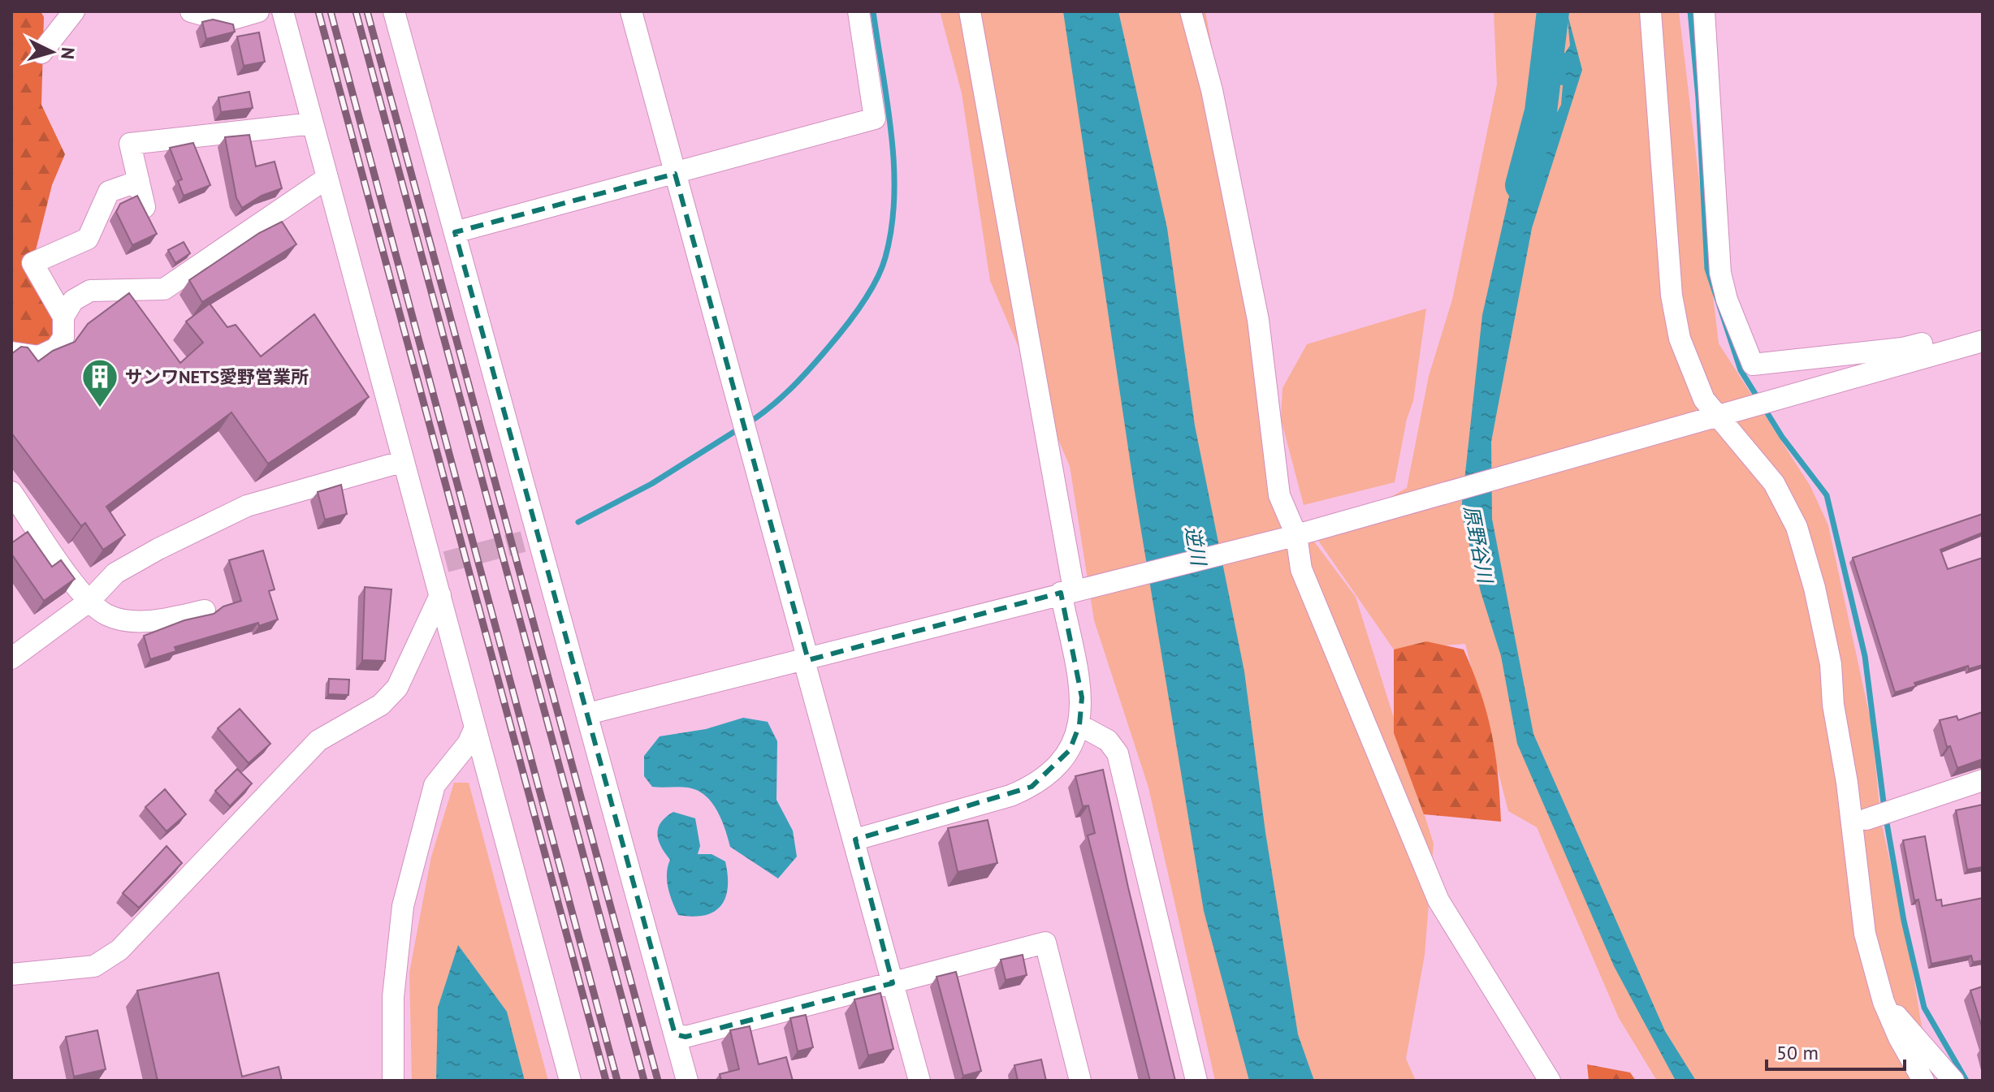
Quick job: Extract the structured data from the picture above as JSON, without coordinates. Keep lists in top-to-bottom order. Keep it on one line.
{"water":["原野谷川","逆川"],"places":{"building":["サンワNETS愛野営業所"]},"scale_bar":"50 m","north":"right"}
